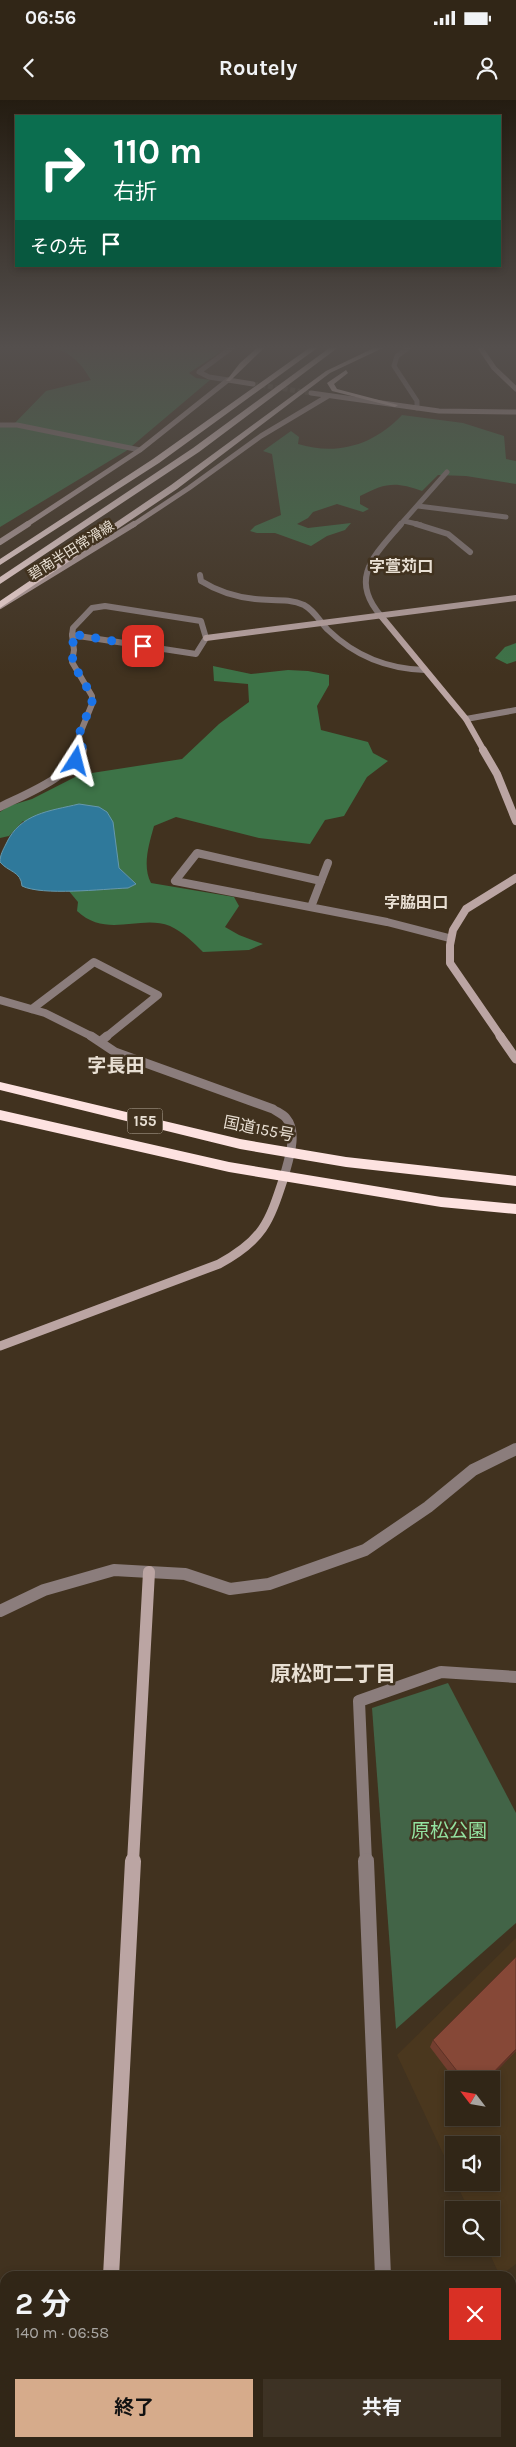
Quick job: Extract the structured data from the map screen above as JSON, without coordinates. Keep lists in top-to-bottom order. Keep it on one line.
{"streets":{"highway":["155","国道155号"],"main road":["碧南半田常滑線"]},"districts":["字萱苅口","字脇田口","字長田","原松町二丁目"],"parks":["原松公園"],"north":"top left","page":{"status":"06:56","header":"Routely","turn":["110 m","右折"],"then":"その先","heading":["2 分","140 m · 06:58"],"buttons":["終了","共有"]}}
